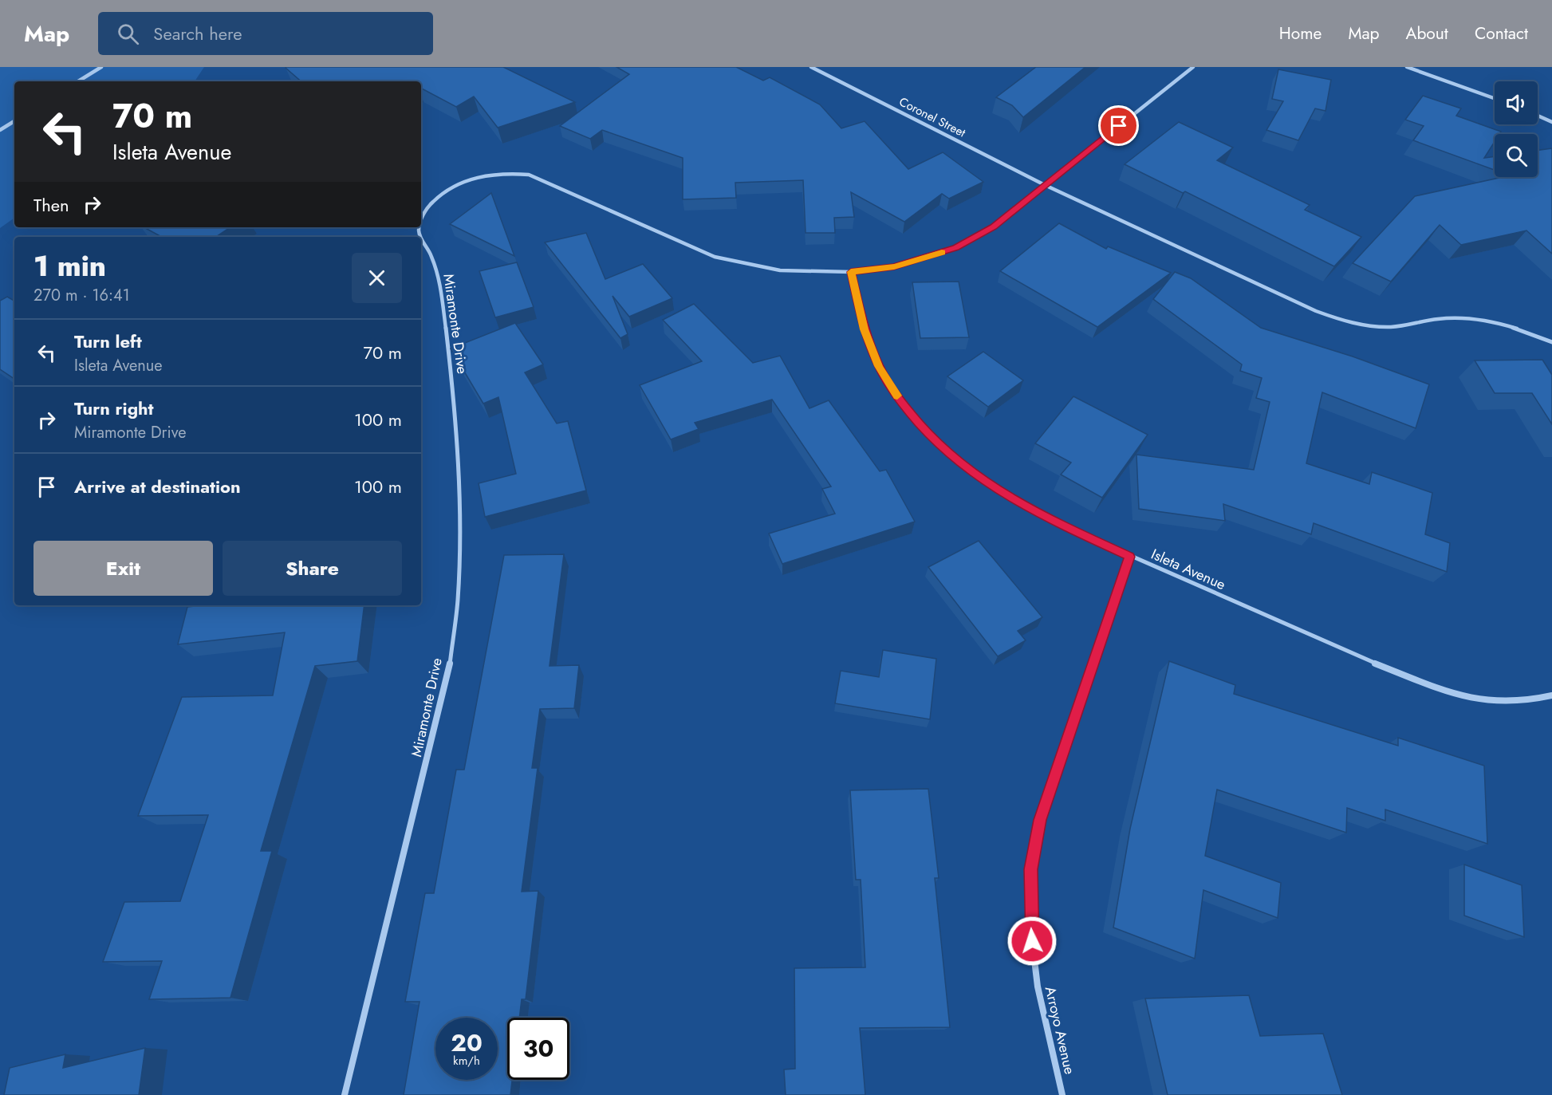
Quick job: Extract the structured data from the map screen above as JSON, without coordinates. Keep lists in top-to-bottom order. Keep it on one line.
{"streets":{"street":["Coronel Street","Miramonte Drive","Isleta Avenue","Arroyo Avenue"]},"crossings":[["Coronel Street","Miramonte Drive"],["Miramonte Drive","Isleta Avenue"],["Isleta Avenue","Arroyo Avenue"]],"page":{"header":"Map","search":"Search here","nav":["Home","Map","About","Contact"],"turn":["70 m","Isleta Avenue"],"then":"Then","heading":["1 min","270 m · 16:41"],"list":[{"name":"Turn left","note":"Isleta Avenue","value":"70 m"},{"name":"Turn right","note":"Miramonte Drive","value":"100 m"},{"name":"Arrive at destination","value":"100 m"}],"buttons":["Exit","Share"],"speed":"20 km/h","limit":"30"}}
